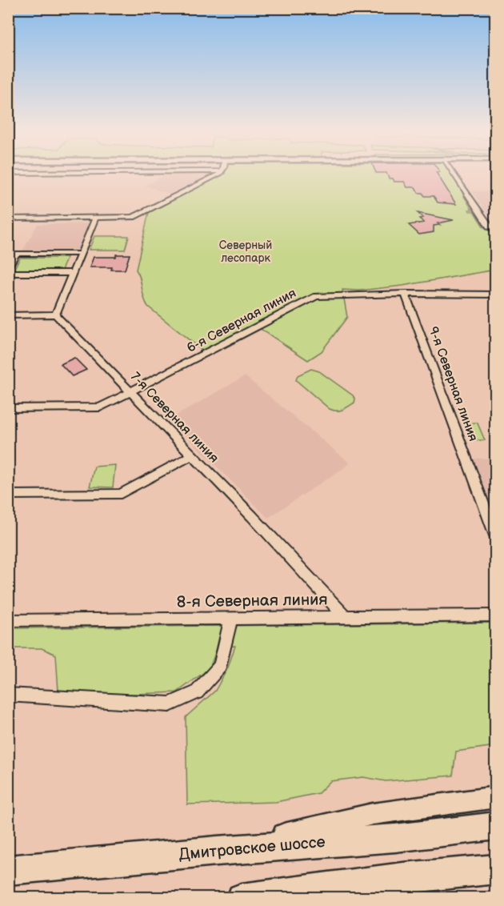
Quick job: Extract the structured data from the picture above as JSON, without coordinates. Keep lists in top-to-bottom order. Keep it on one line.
{"streets":{"highway":["Дмитровское шоссе"],"street":["6-я Северная линия","9-я Северная линия","7-я Северная линия","8-я Северная линия"]},"crossings":[["6-я Северная линия","9-я Северная линия"],["6-я Северная линия","7-я Северная линия"],["7-я Северная линия","8-я Северная линия"]],"parks":["Северный лесопарк"]}
